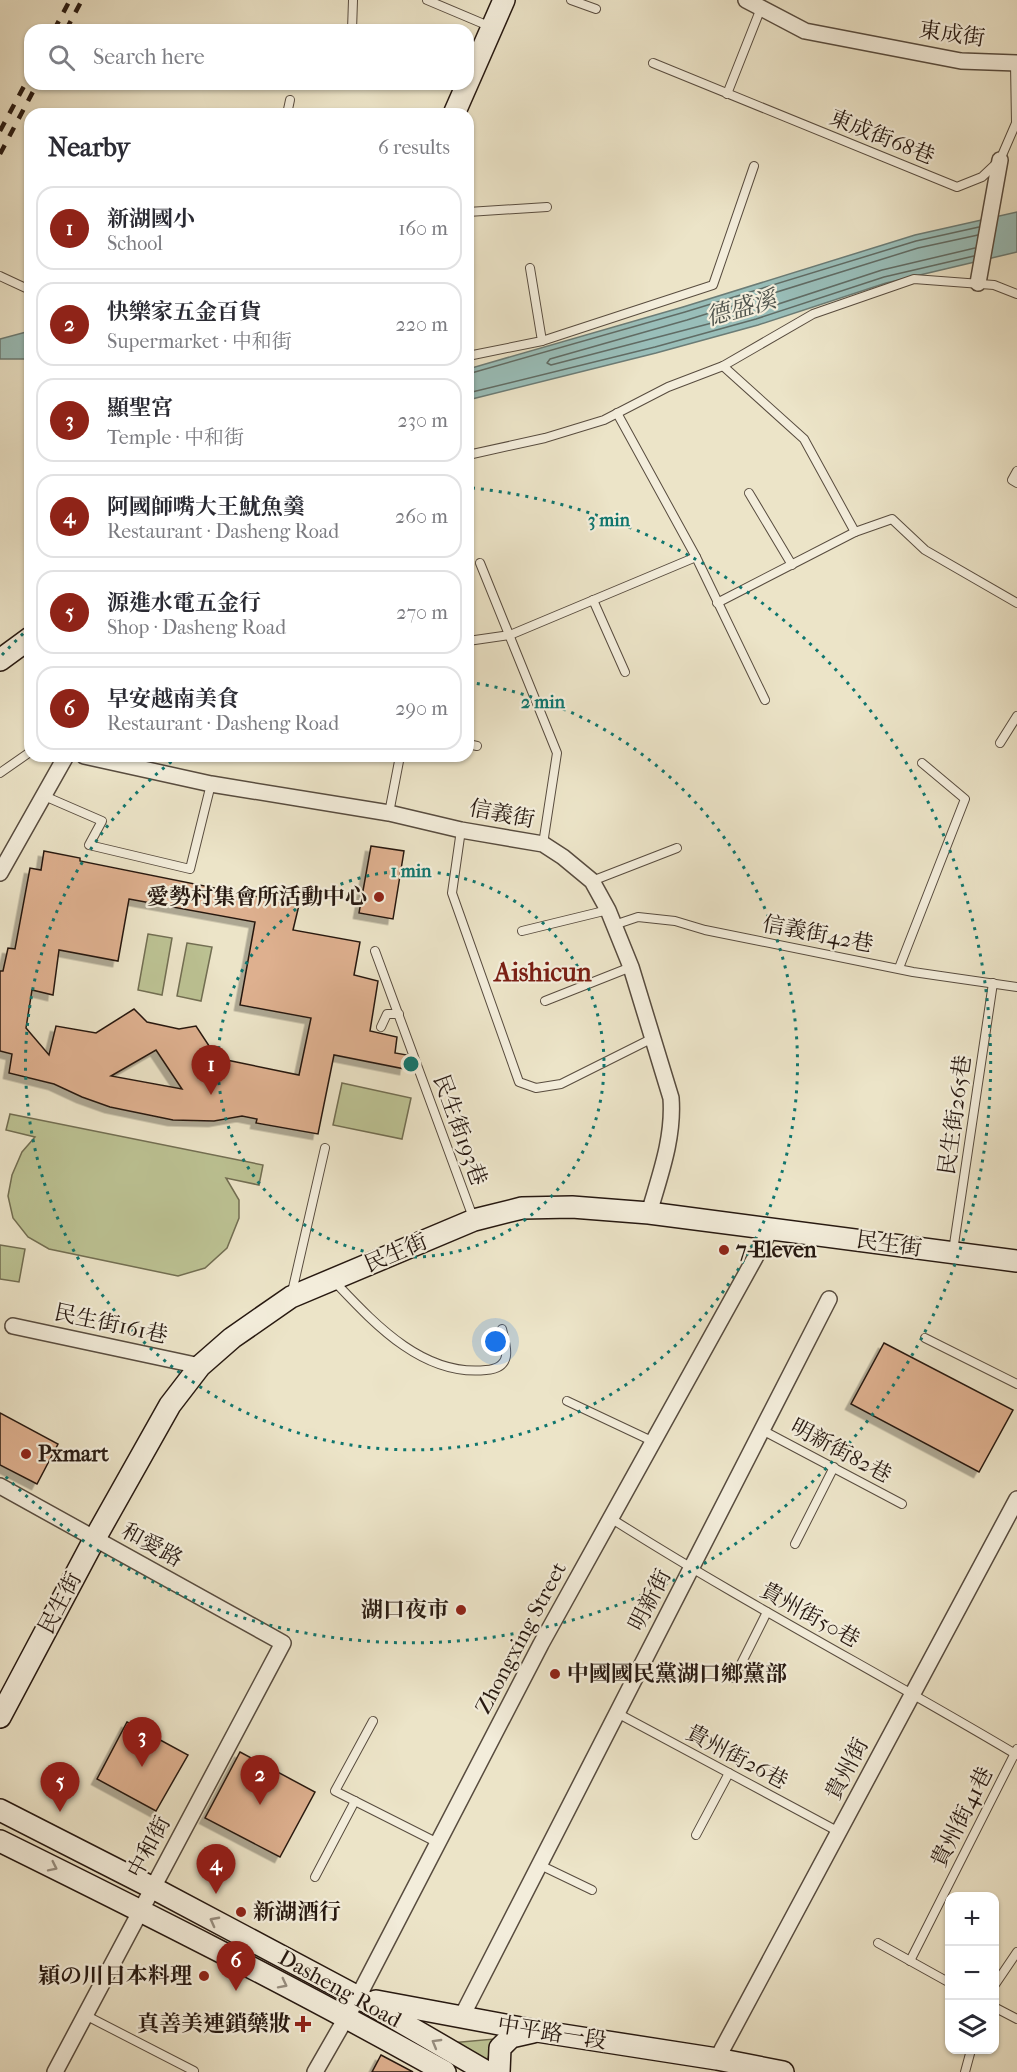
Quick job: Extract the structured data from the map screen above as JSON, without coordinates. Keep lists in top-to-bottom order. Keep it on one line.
{"streets":{"street":["東成街","信義街","民生街","民生街161巷","和愛路","明新街","Zhongxing Street","貴州街","中和街","Dasheng Road","中平路一段"],"lane":["東成街68巷","信義街42巷","民生街265巷","民生街193巷","明新街82巷","貴州街50巷","貴州街26巷","貴州街41巷"]},"crossings":[["東成街","東成街68巷"],["信義街","信義街42巷"],["信義街","民生街"],["信義街42巷","民生街265巷"],["民生街265巷","民生街"],["民生街193巷","民生街"],["民生街","民生街161巷"],["民生街","和愛路"],["民生街","Zhongxing Street"],["明新街82巷","明新街"],["和愛路","中和街"],["明新街","貴州街50巷"],["明新街","貴州街26巷"],["明新街","中平路一段"],["貴州街50巷","Zhongxing Street"],["貴州街50巷","貴州街"],["貴州街50巷","貴州街41巷"],["Zhongxing Street","Dasheng Road"],["Zhongxing Street","中平路一段"],["貴州街26巷","貴州街"],["貴州街","貴州街41巷"],["貴州街","中平路一段"],["中和街","Dasheng Road"],["Dasheng Road","中平路一段"]],"districts":["Aishicun"],"water":["德盛溪"],"places":{"other":["愛勢村集會所活動中心","7-Eleven","Pxmart","湖口夜市","中國國民黨湖口鄉黨部","新湖酒行","穎の川日本料理"],"health":["真善美連鎖藥妝"]},"page":{"search":"Search here","heading":["Nearby","6 results"],"list":[{"mark":"1","name":"新湖國小","note":"School","value":"160 m"},{"mark":"2","name":"快樂家五金百貨","note":"Supermarket · 中和街","value":"220 m"},{"mark":"3","name":"顯聖宮","note":"Temple · 中和街","value":"230 m"},{"mark":"4","name":"阿國師嘴大王魷魚羹","note":"Restaurant · Dasheng Road","value":"260 m"},{"mark":"5","name":"源進水電五金行","note":"Shop · Dasheng Road","value":"270 m"},{"mark":"6","name":"早安越南美食","note":"Restaurant · Dasheng Road","value":"290 m"}],"pins":["1","3","2","5","4","6"],"map_buttons":["+","−"]},"rings":["3 min","2 min","1 min"]}
